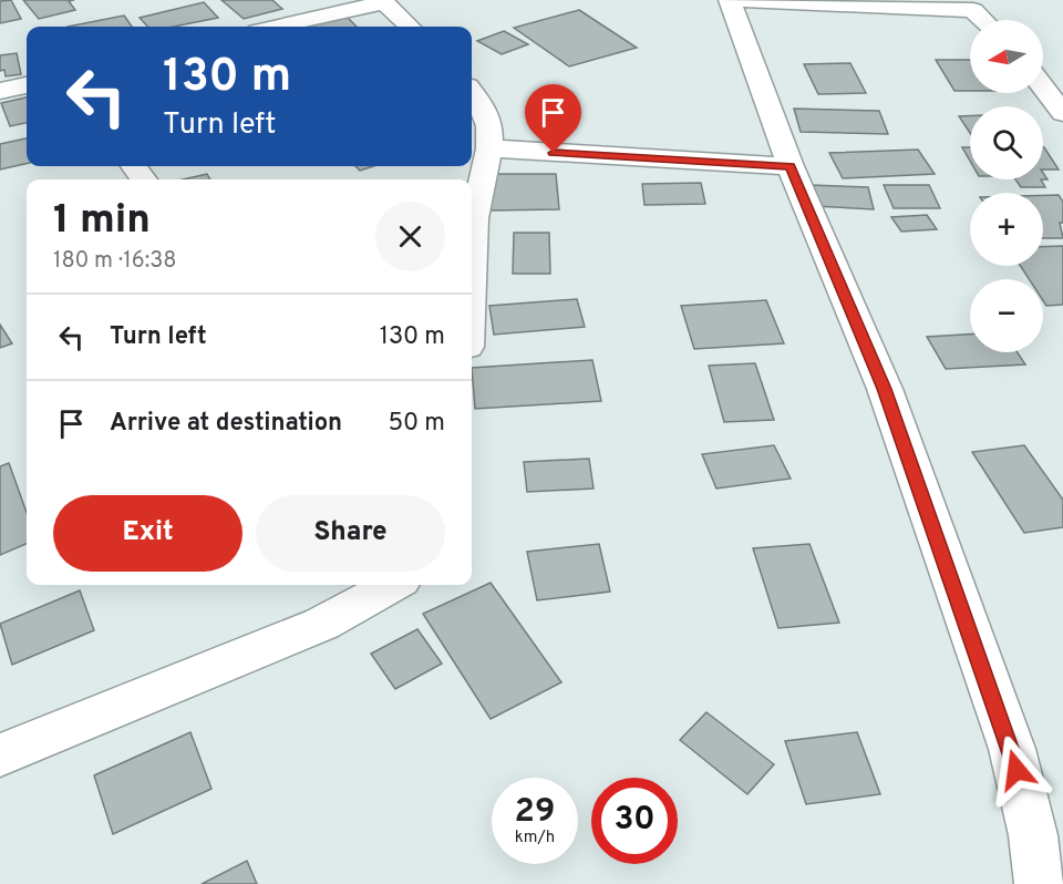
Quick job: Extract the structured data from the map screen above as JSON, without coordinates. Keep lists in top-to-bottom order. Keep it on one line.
{"north":"left","page":{"map_buttons":["+","−"],"turn":["130 m","Turn left"],"heading":["1 min","180 m · 16:38"],"list":[{"name":"Turn left","value":"130 m"},{"name":"Arrive at destination","value":"50 m"}],"buttons":["Exit","Share"],"speed":"29 km/h","limit":"30"}}
